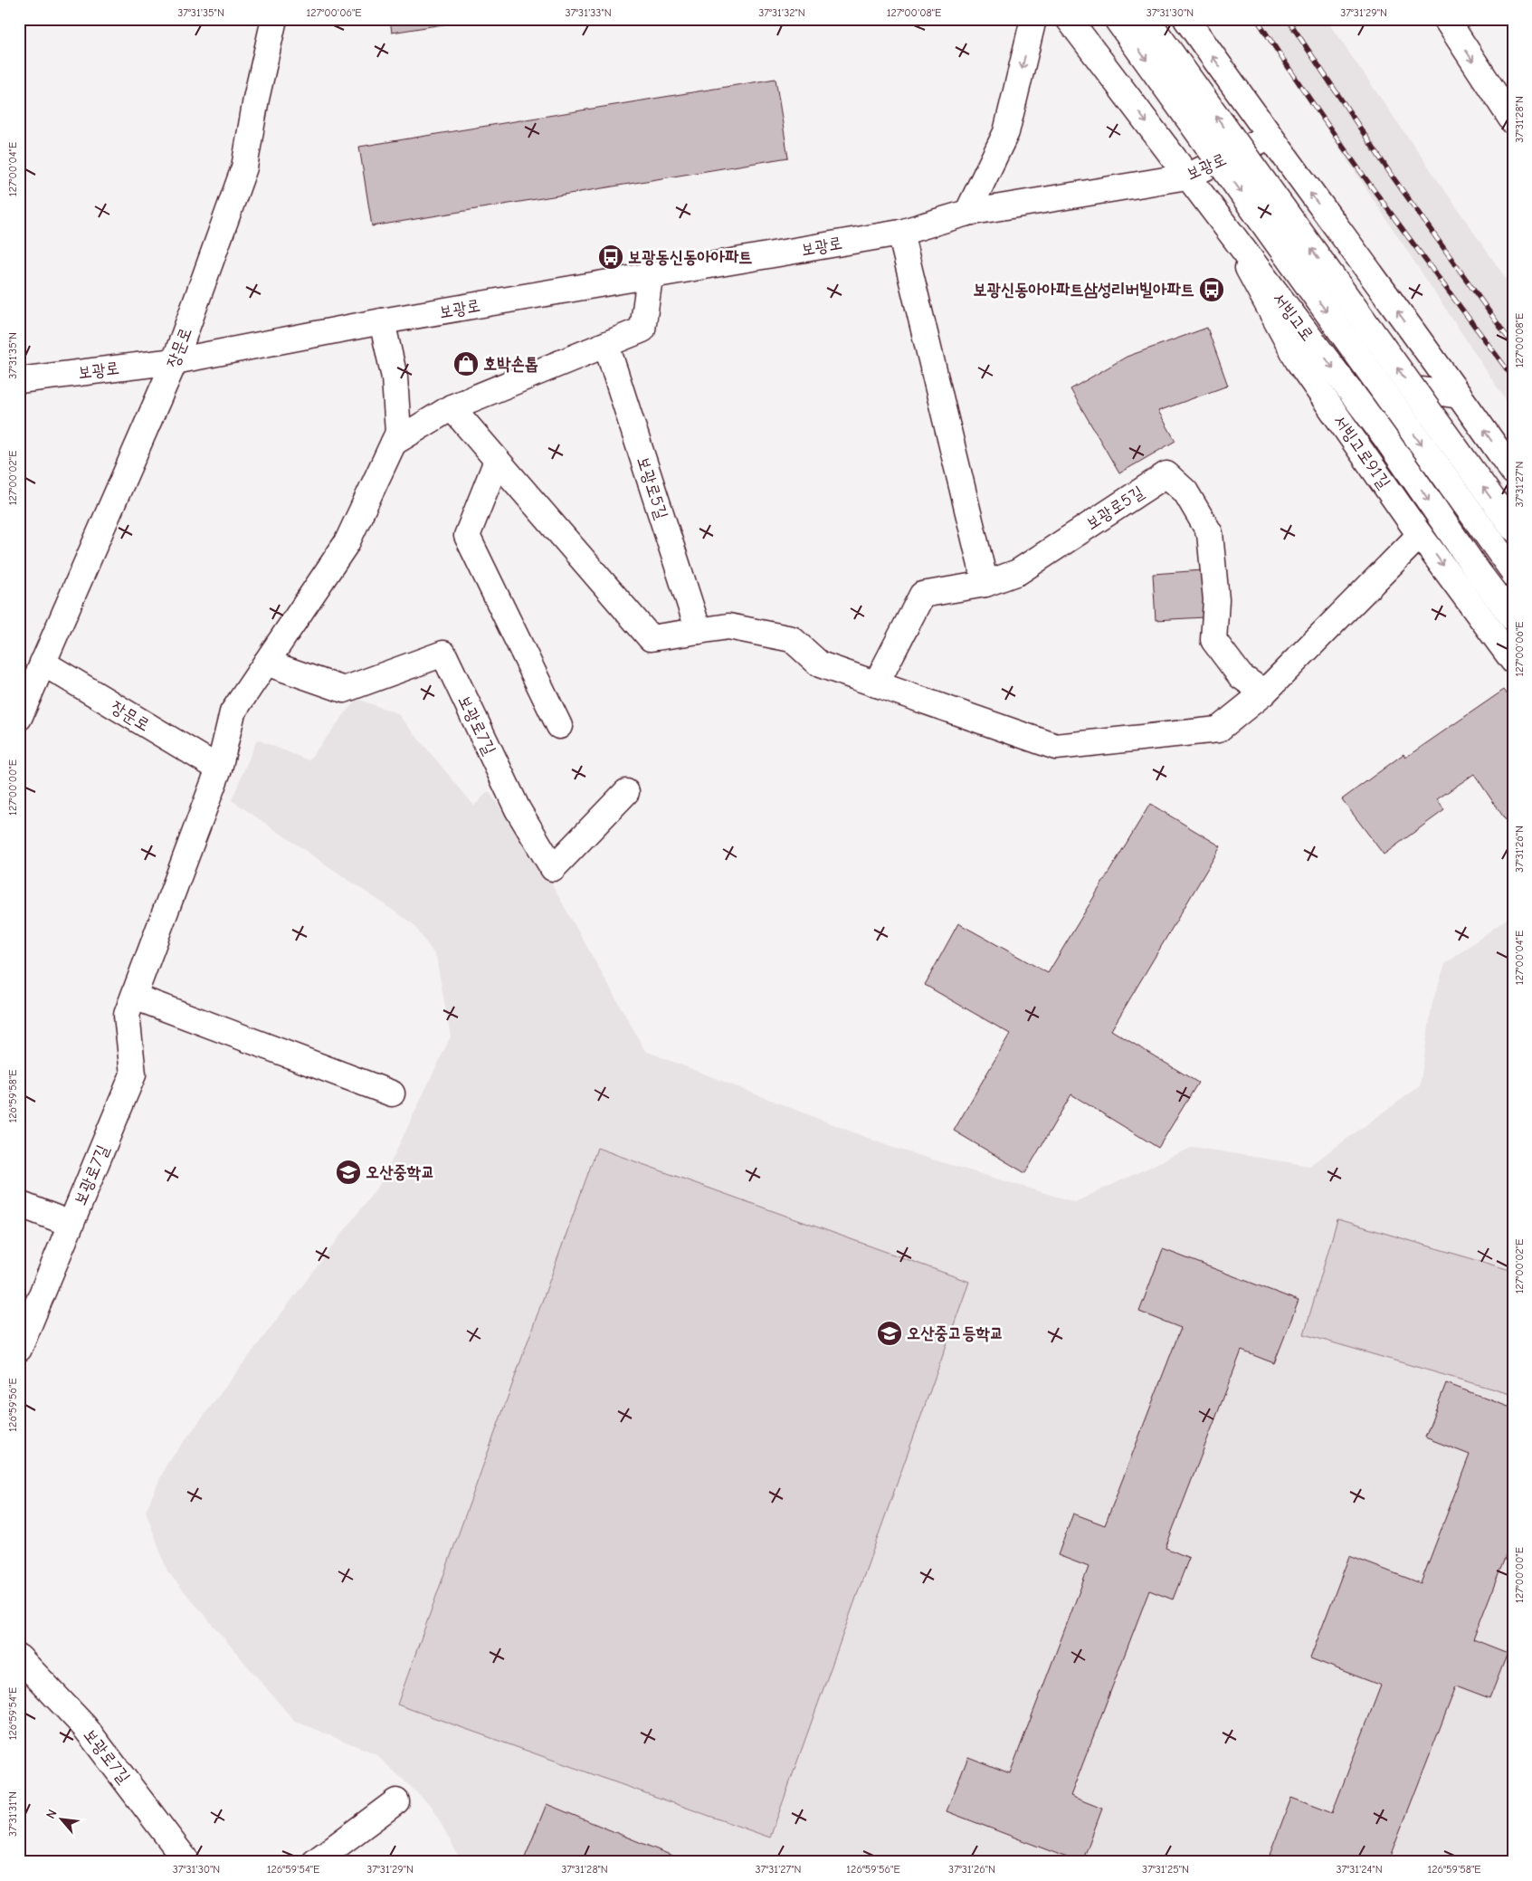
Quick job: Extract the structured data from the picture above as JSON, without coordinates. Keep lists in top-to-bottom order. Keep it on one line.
{"streets":{"main road":["보광로","서빙고로","장문로","서빙고로91길","보광로5길","보광로7길"]},"crossings":[["보광로","서빙고로"],["보광로","장문로"],["보광로","보광로7길"],["서빙고로","서빙고로91길"],["장문로","보광로7길"]],"places":{"bus stop":["보광동신동아아파트","보광신동아아파트삼성리버빌아파트"],"shop":["호박손톱"],"school or university":["오산중학교","오산중고등학교"]},"north":"top left","coordinates":["37°31'35\"N","127°00'06\"E","37°31'33\"N","37°31'32\"N","127°00'08\"E","37°31'30\"N","37°31'29\"N","37°31'28\"N","127°00'04\"E","127°00'02\"E","37°31'27\"N","127°00'00\"E","37°31'26\"N","126°59'58\"E","126°59'56\"E","126°59'54\"E","37°31'31\"N","37°31'25\"N","37°31'24\"N"]}
